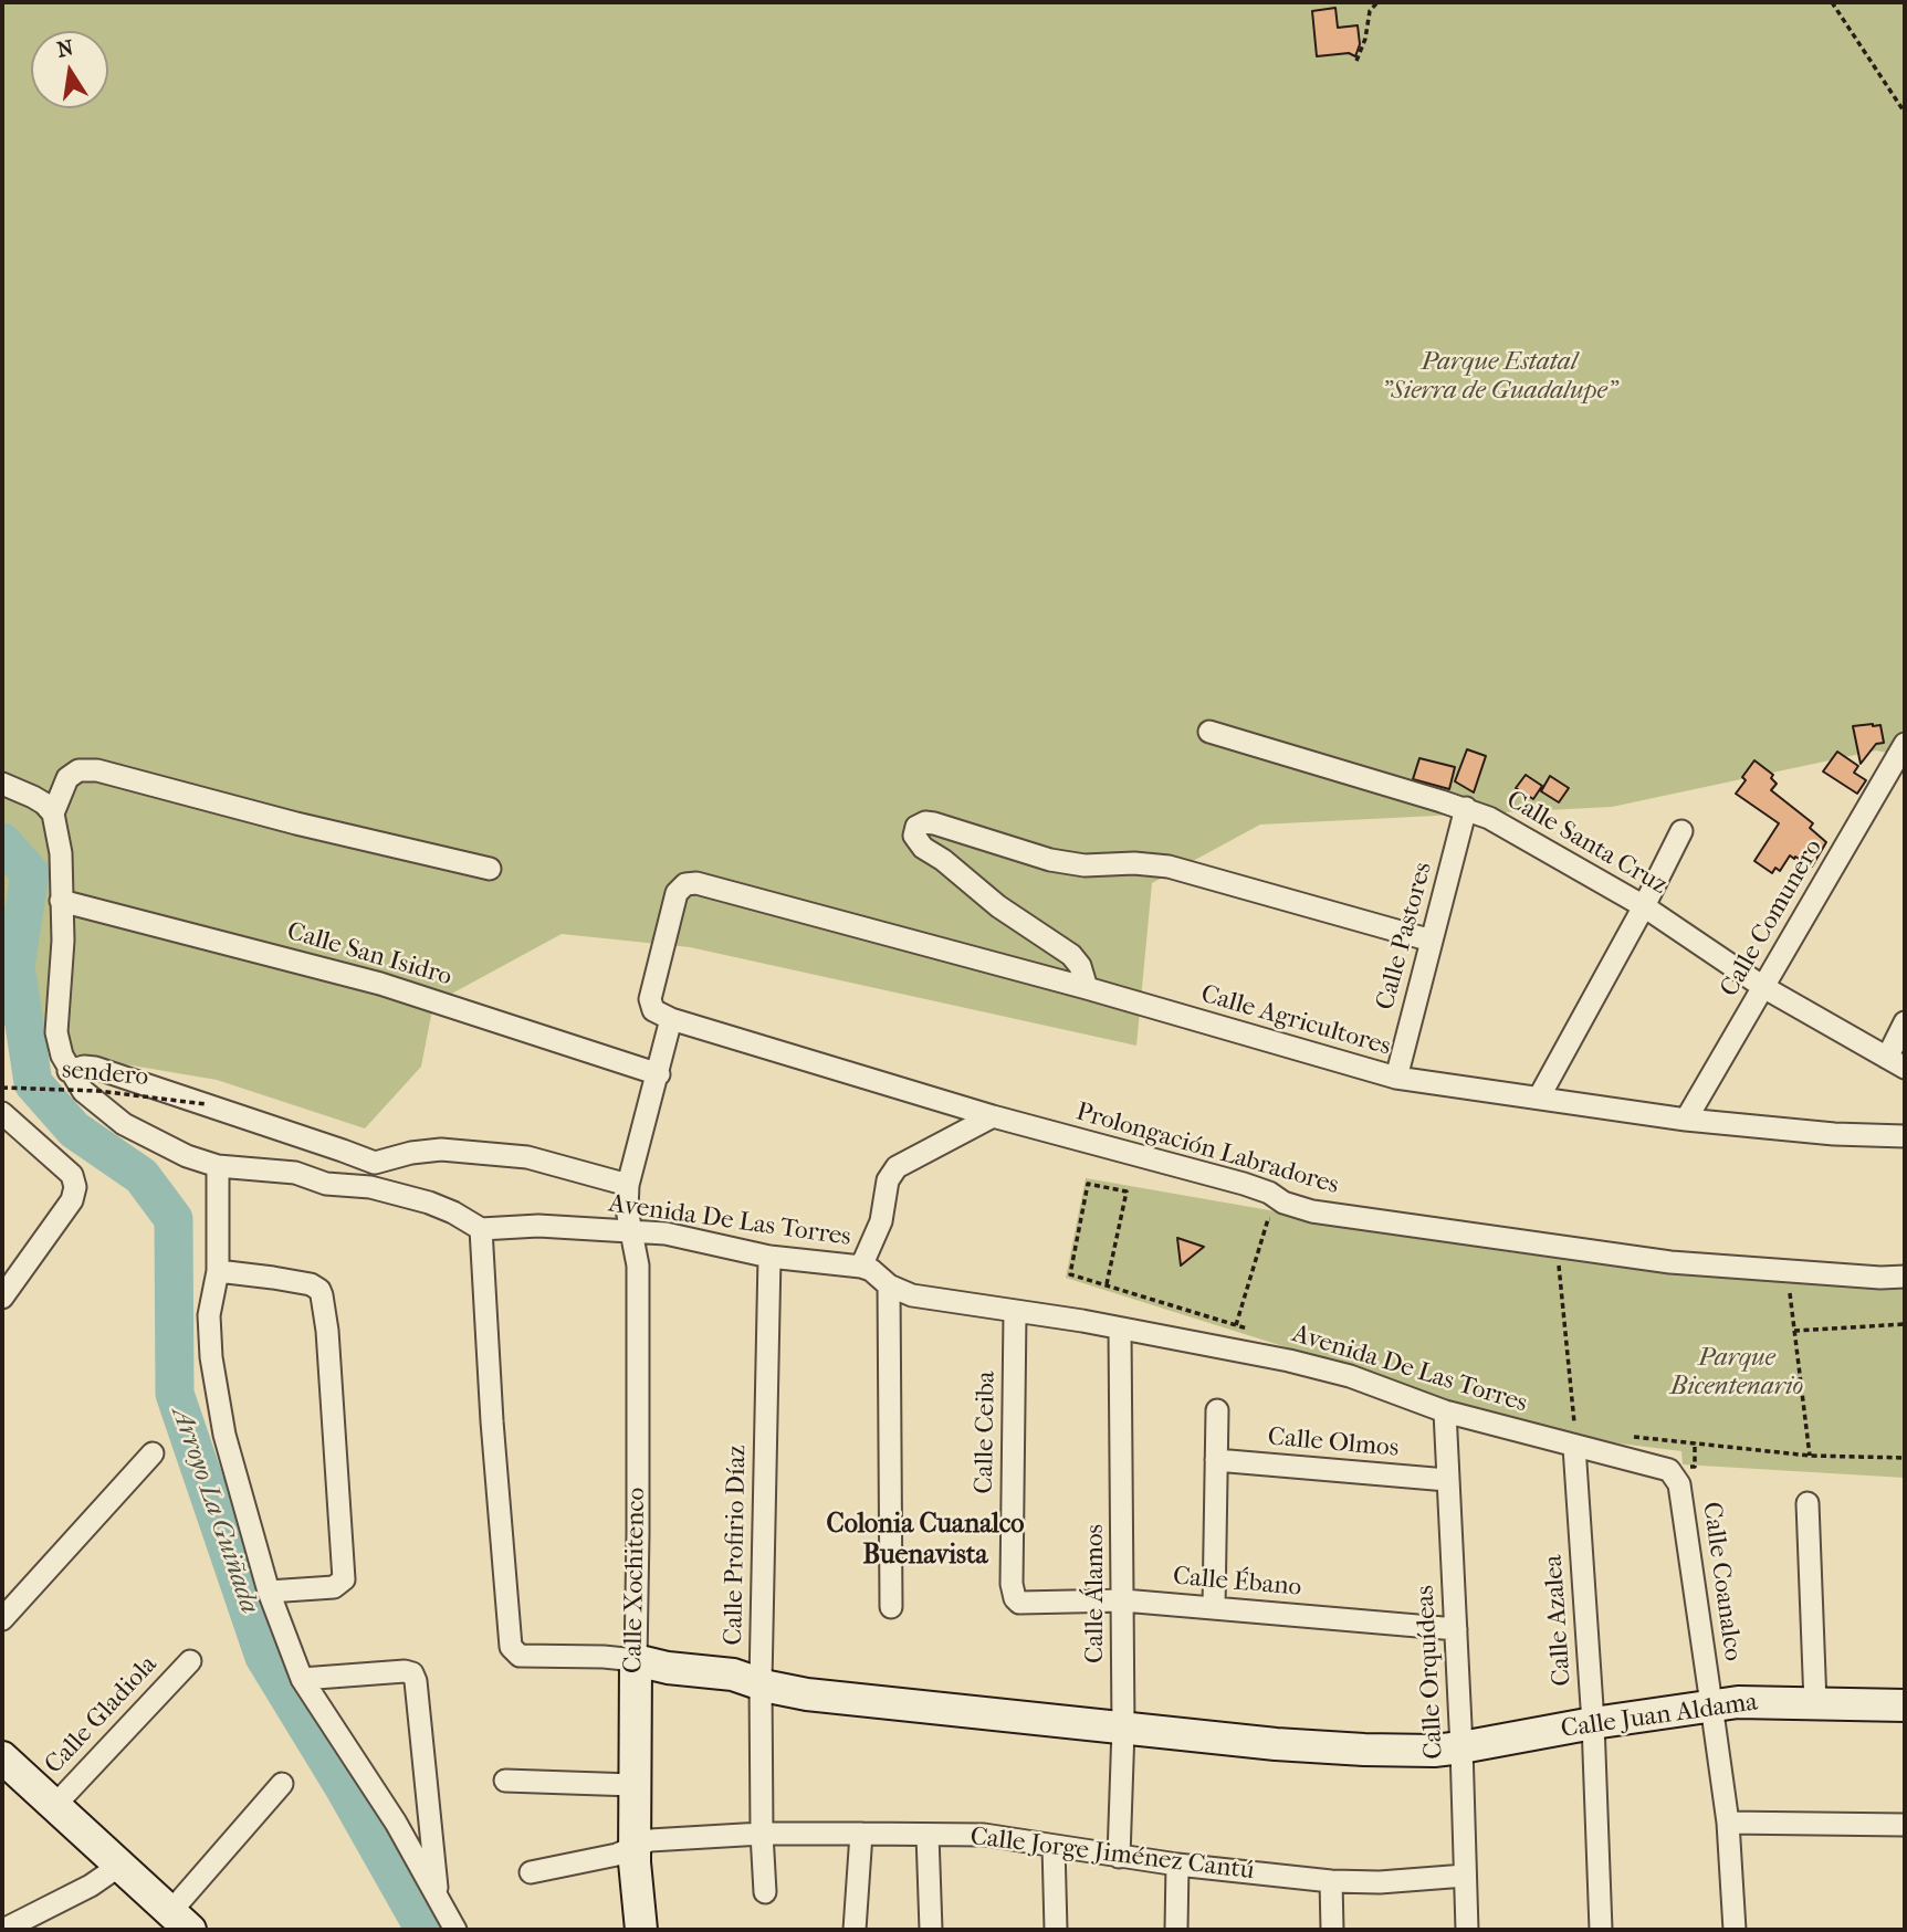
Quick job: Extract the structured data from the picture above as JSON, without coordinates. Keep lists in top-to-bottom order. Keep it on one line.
{"streets":{"street":["Calle Santa Cruz","Calle Comunero","Calle Pastores","Calle San Isidro","Calle Agricultores","Prolongación Labradores","Avenida De Las Torres","Calle Ceiba","Calle Olmos","Calle Profirio Díaz","Calle Xochitenco","Calle Coanalco","Calle Ébano","Calle Álamos","Calle Azalea","Calle Orquídeas","Calle Gladiola","Calle Juan Aldama","Calle Jorge Jiménez Cantú"],"path":["sendero"]},"crossings":[["Calle Santa Cruz","Calle Comunero"],["Calle Santa Cruz","Calle Pastores"],["Calle Comunero","Calle Agricultores"],["Calle Pastores","Calle Agricultores"],["Calle San Isidro","Calle Xochitenco"],["Calle Agricultores","Prolongación Labradores"],["Prolongación Labradores","Calle Xochitenco"],["Avenida De Las Torres","Calle Ceiba"],["Avenida De Las Torres","Calle Profirio Díaz"],["Avenida De Las Torres","Calle Xochitenco"],["Avenida De Las Torres","Calle Coanalco"],["Avenida De Las Torres","Calle Álamos"],["Avenida De Las Torres","Calle Azalea"],["Avenida De Las Torres","Calle Orquídeas"],["Calle Ceiba","Calle Ébano"],["Calle Olmos","Calle Orquídeas"],["Calle Profirio Díaz","Calle Jorge Jiménez Cantú"],["Calle Xochitenco","Calle Jorge Jiménez Cantú"],["Calle Coanalco","Calle Juan Aldama"],["Calle Ébano","Calle Álamos"],["Calle Ébano","Calle Orquídeas"],["Calle Álamos","Calle Jorge Jiménez Cantú"],["Calle Azalea","Calle Juan Aldama"],["Calle Orquídeas","Calle Juan Aldama"],["Calle Orquídeas","Calle Jorge Jiménez Cantú"]],"districts":["Colonia Cuanalco Buenavista"],"water":["Arroyo La Guiñada"],"parks":["Parque Estatal \"Sierra de Guadalupe\"","Parque Bicentenario"],"north":"top"}
